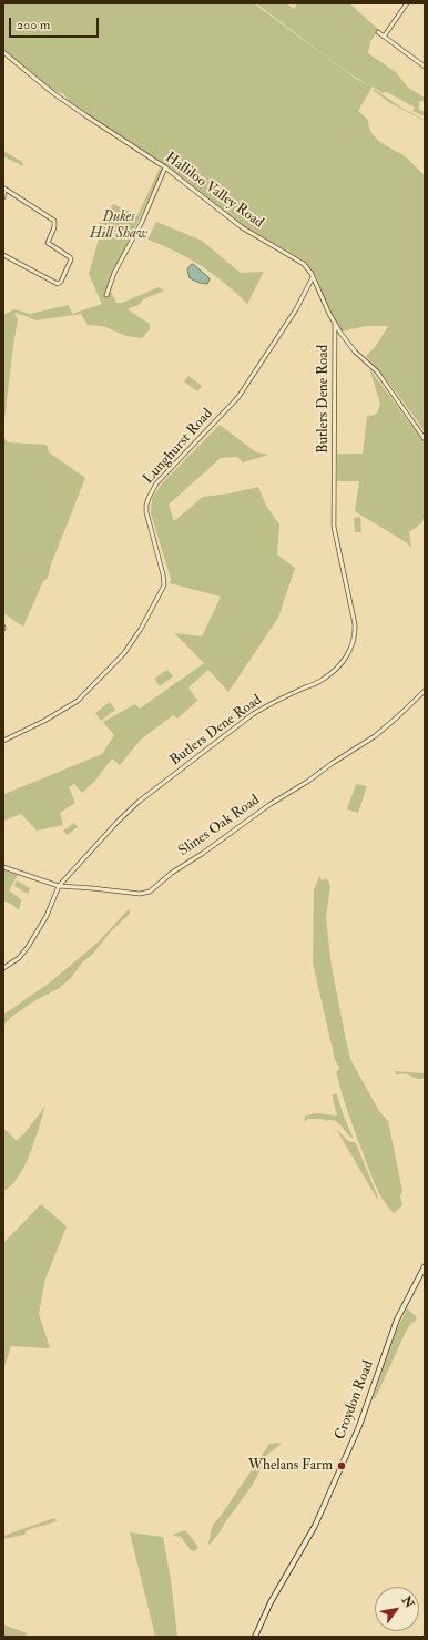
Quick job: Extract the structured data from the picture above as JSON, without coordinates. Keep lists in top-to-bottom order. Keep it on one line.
{"streets":{"main road":["Croydon Road"],"street":["Halliloo Valley Road","Butlers Dene Road","Lunghurst Road","Slines Oak Road"]},"crossings":[["Halliloo Valley Road","Butlers Dene Road"],["Halliloo Valley Road","Lunghurst Road"],["Butlers Dene Road","Slines Oak Road"]],"parks":["Dukes Hill Shaw"],"places":["Whelans Farm"],"scale_bar":"200 m","north":"top right"}
